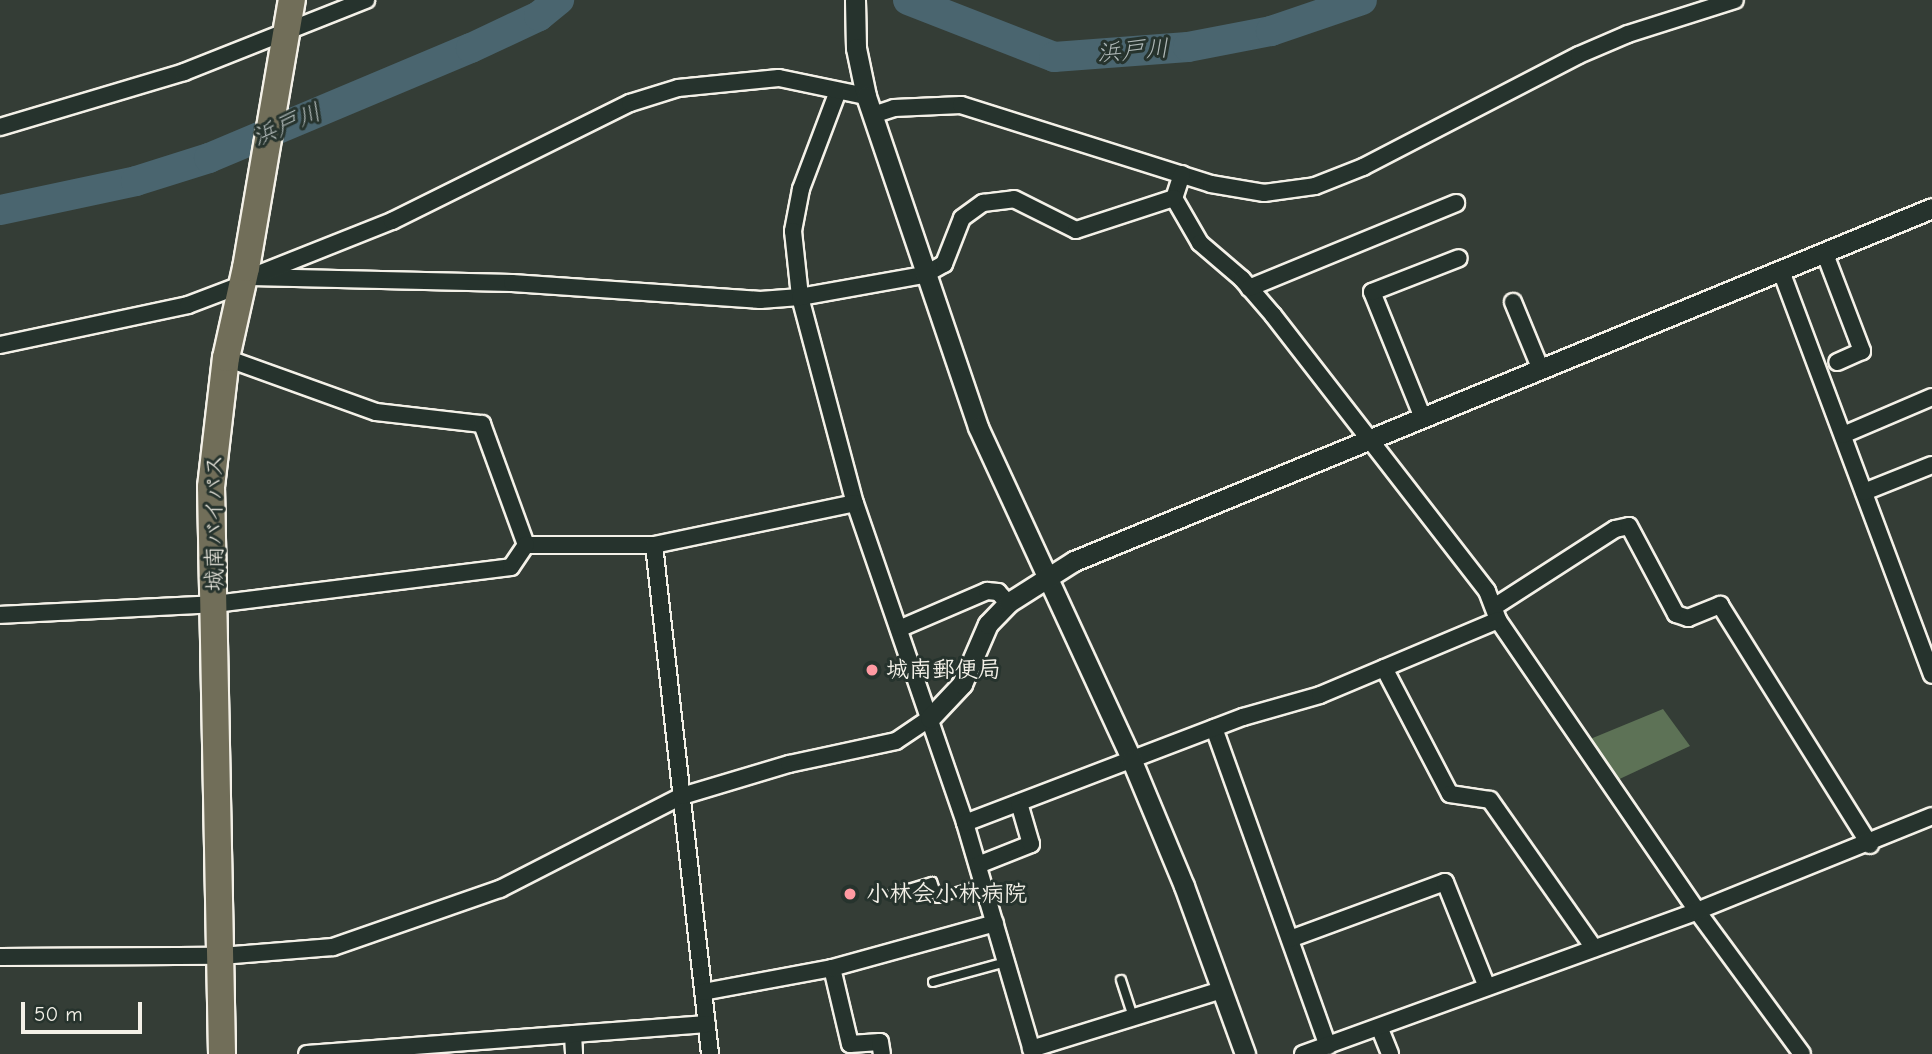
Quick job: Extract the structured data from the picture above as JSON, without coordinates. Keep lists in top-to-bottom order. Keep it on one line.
{"streets":{"highway":["城南バイパス"]},"water":["浜戸川"],"places":["城南郵便局","小林会小林病院"],"scale_bar":"50 m"}
